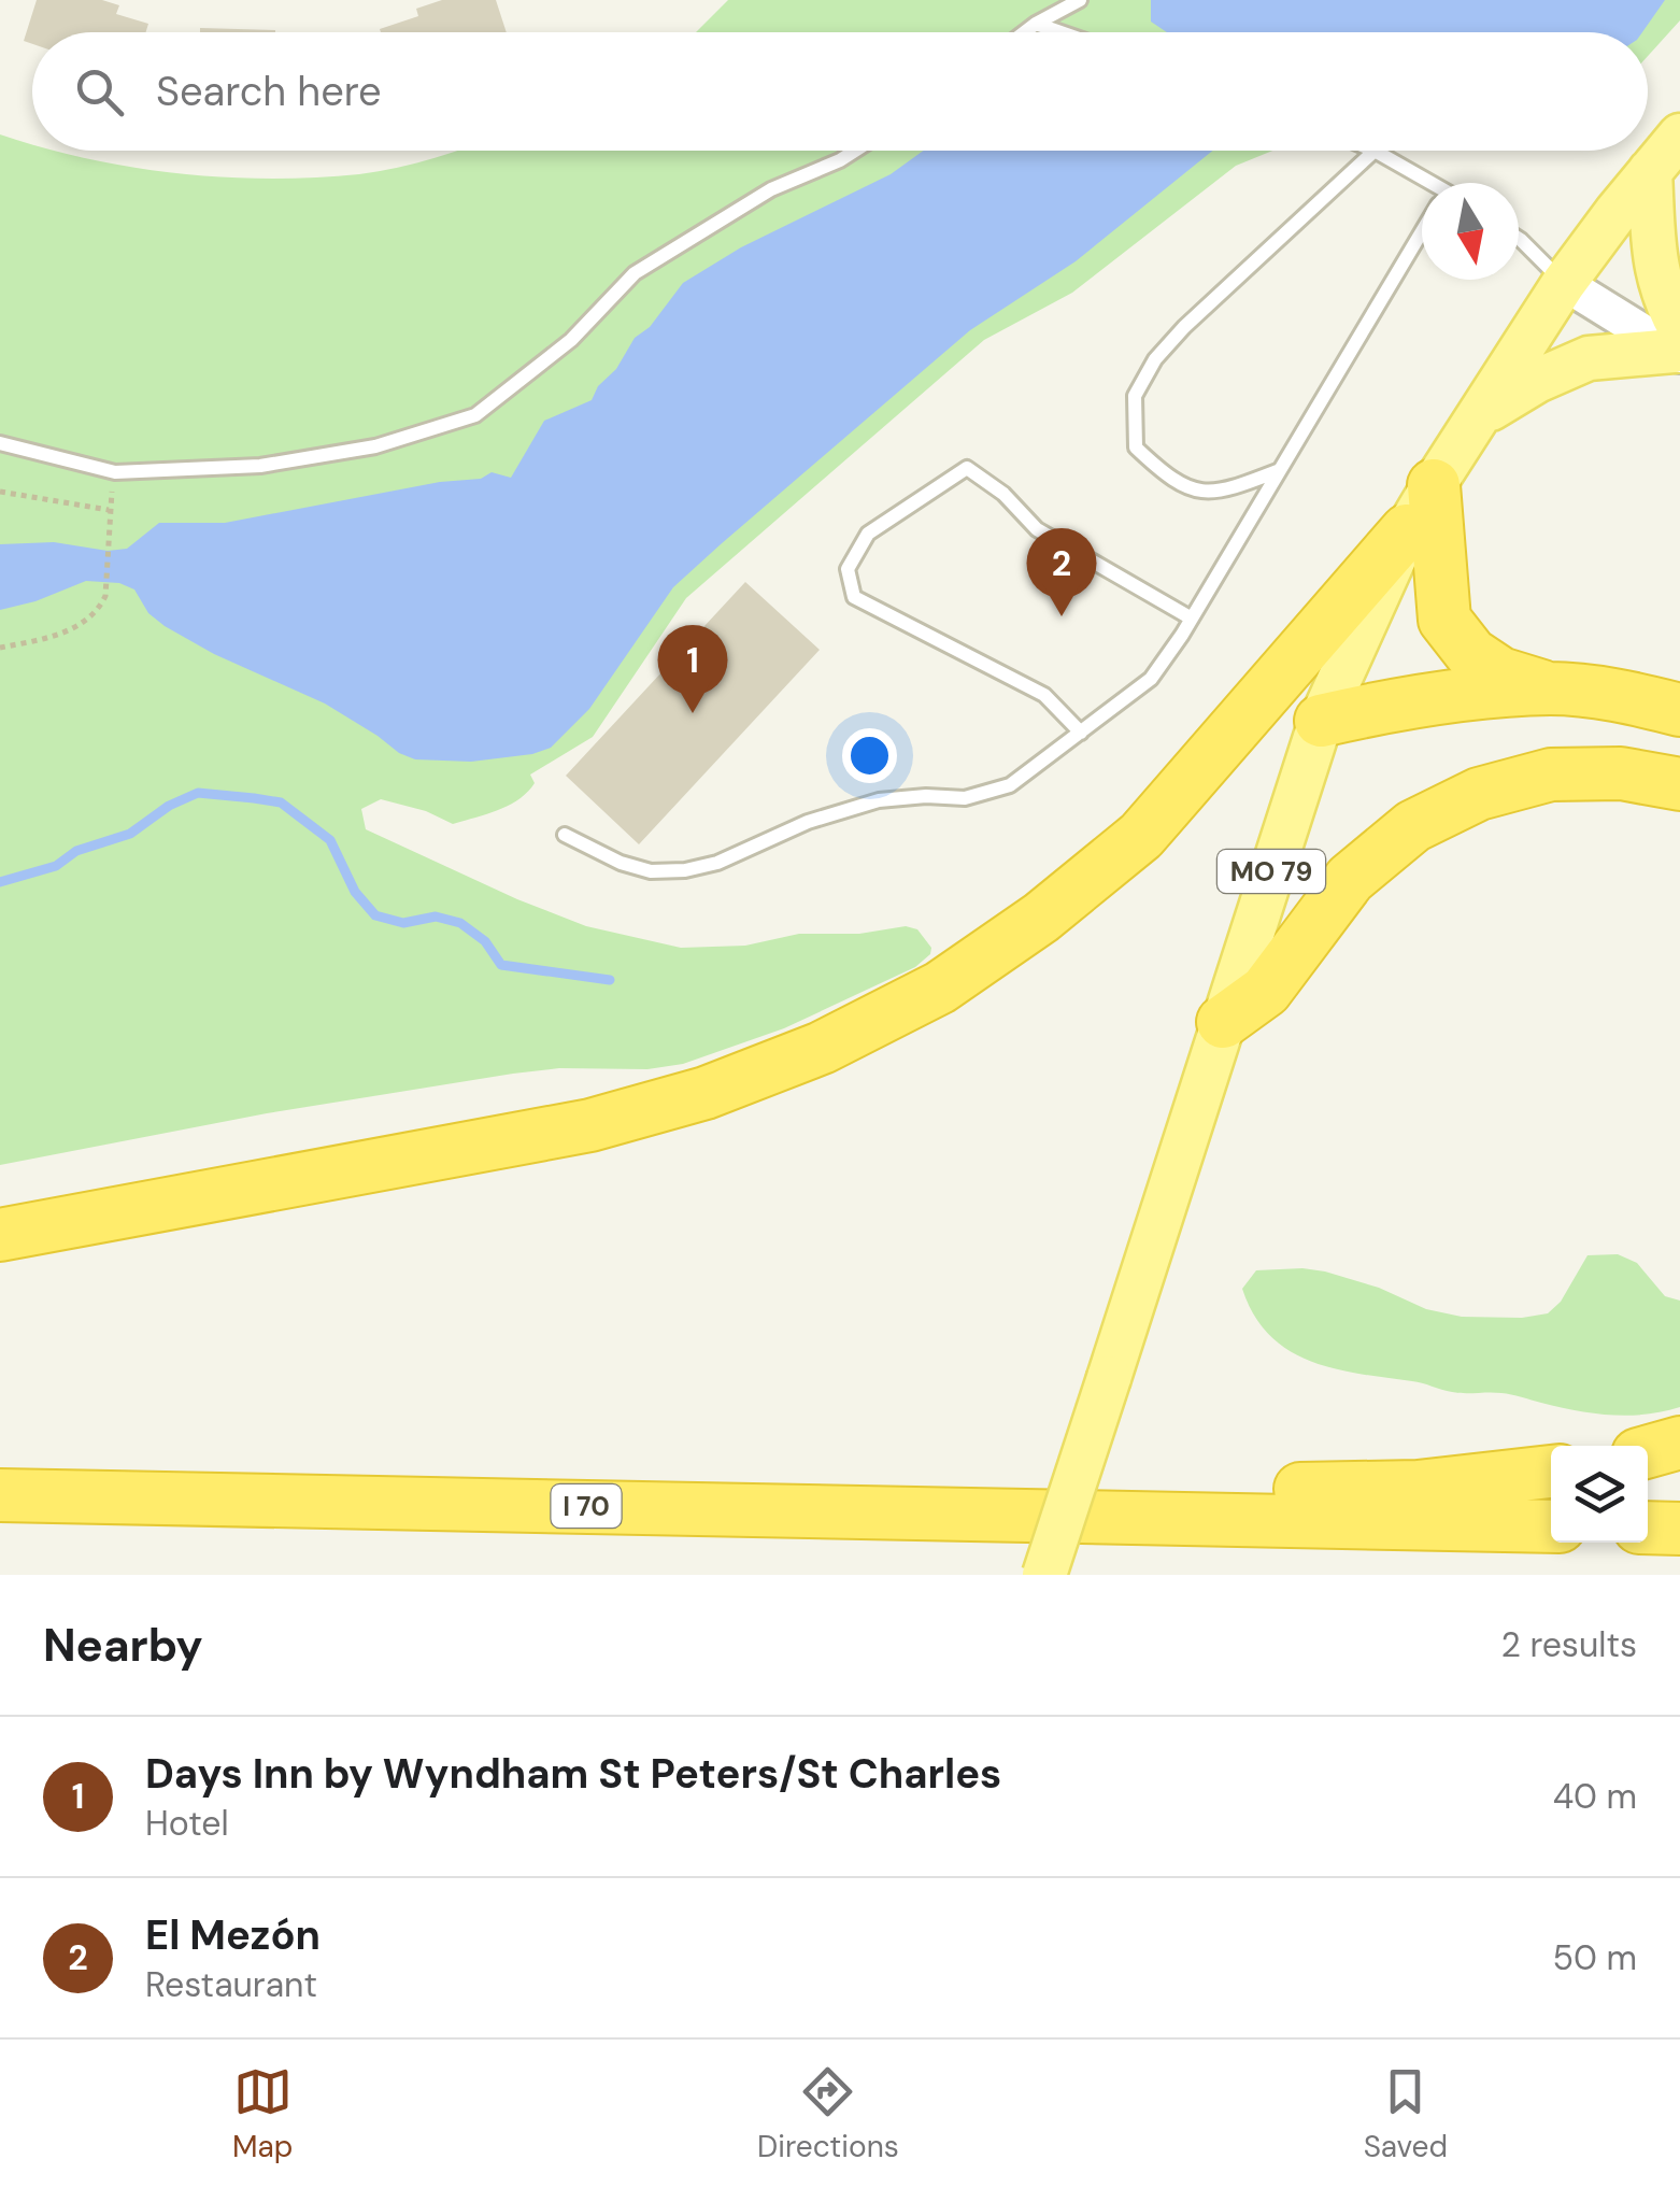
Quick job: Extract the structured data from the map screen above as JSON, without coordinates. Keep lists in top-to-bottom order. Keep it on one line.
{"streets":{"highway":["I 70"],"main road":["MO 79"]},"north":"bottom","page":{"search":"Search here","pins":["2","1"],"heading":["Nearby","2 results"],"list":[{"mark":"1","name":"Days Inn by Wyndham St Peters/St Charles","note":"Hotel","value":"40 m"},{"mark":"2","name":"El Mezón","note":"Restaurant","value":"50 m"}],"nav":["Map","Directions","Saved"]}}
